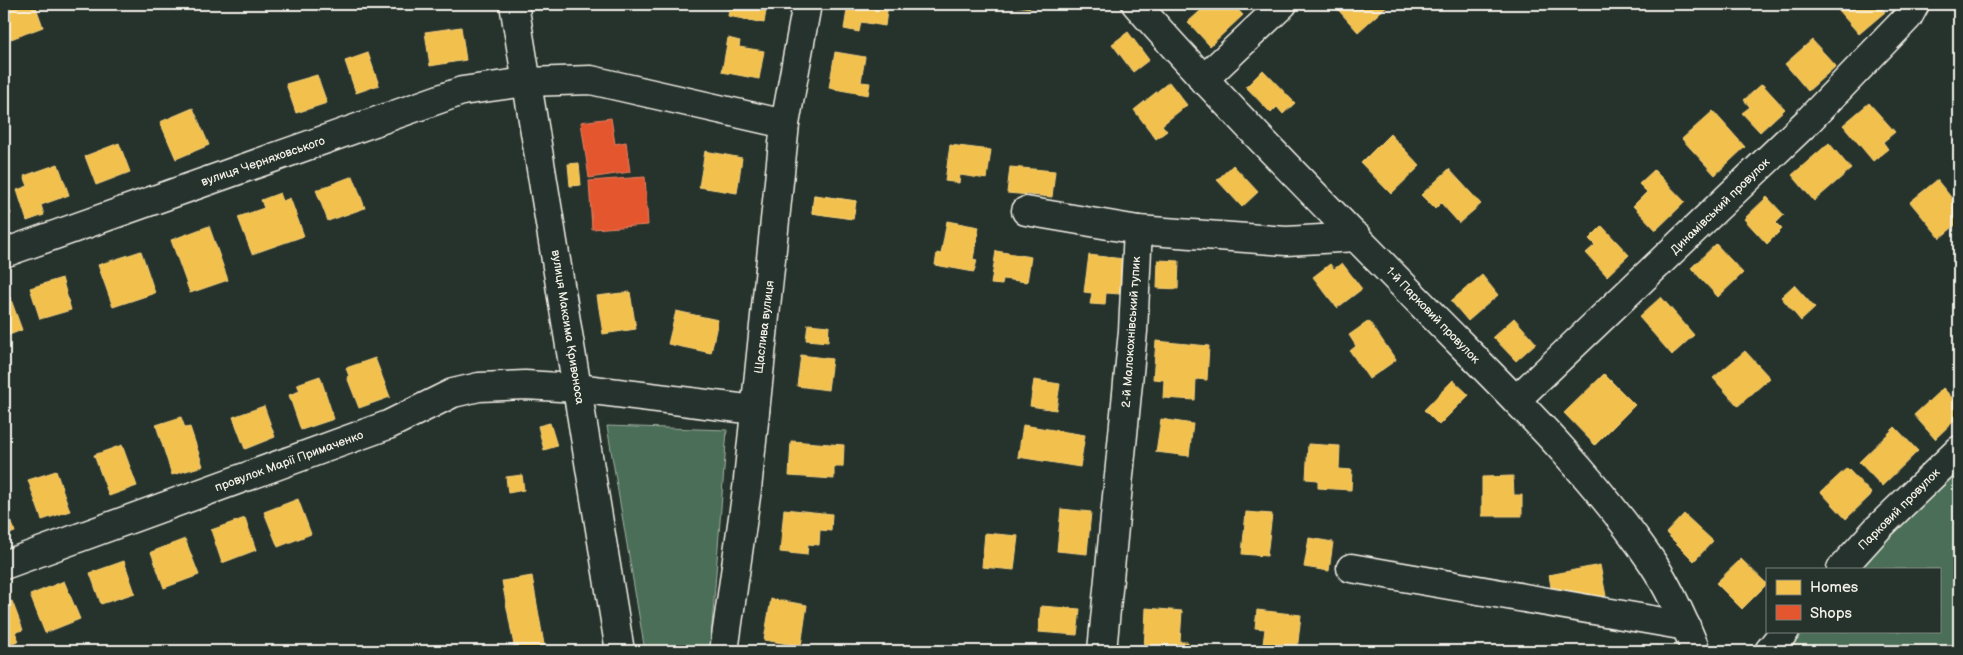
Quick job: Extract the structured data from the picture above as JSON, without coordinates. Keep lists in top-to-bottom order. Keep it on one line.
{"streets":{"street":["вулиця Черняховського","Динамівський провулок","1-й Парковий провулок","вулиця Максима Кривоноса","Щаслива вулиця","2-й Малокохнівський тупик","провулок Марії Примаченко","Парковий провулок"]},"crossings":[["вулиця Черняховського","вулиця Максима Кривоноса"],["вулиця Черняховського","Щаслива вулиця"],["Динамівський провулок","1-й Парковий провулок"],["вулиця Максима Кривоноса","провулок Марії Примаченко"],["Щаслива вулиця","провулок Марії Примаченко"]],"legend":["Homes","Shops"]}
